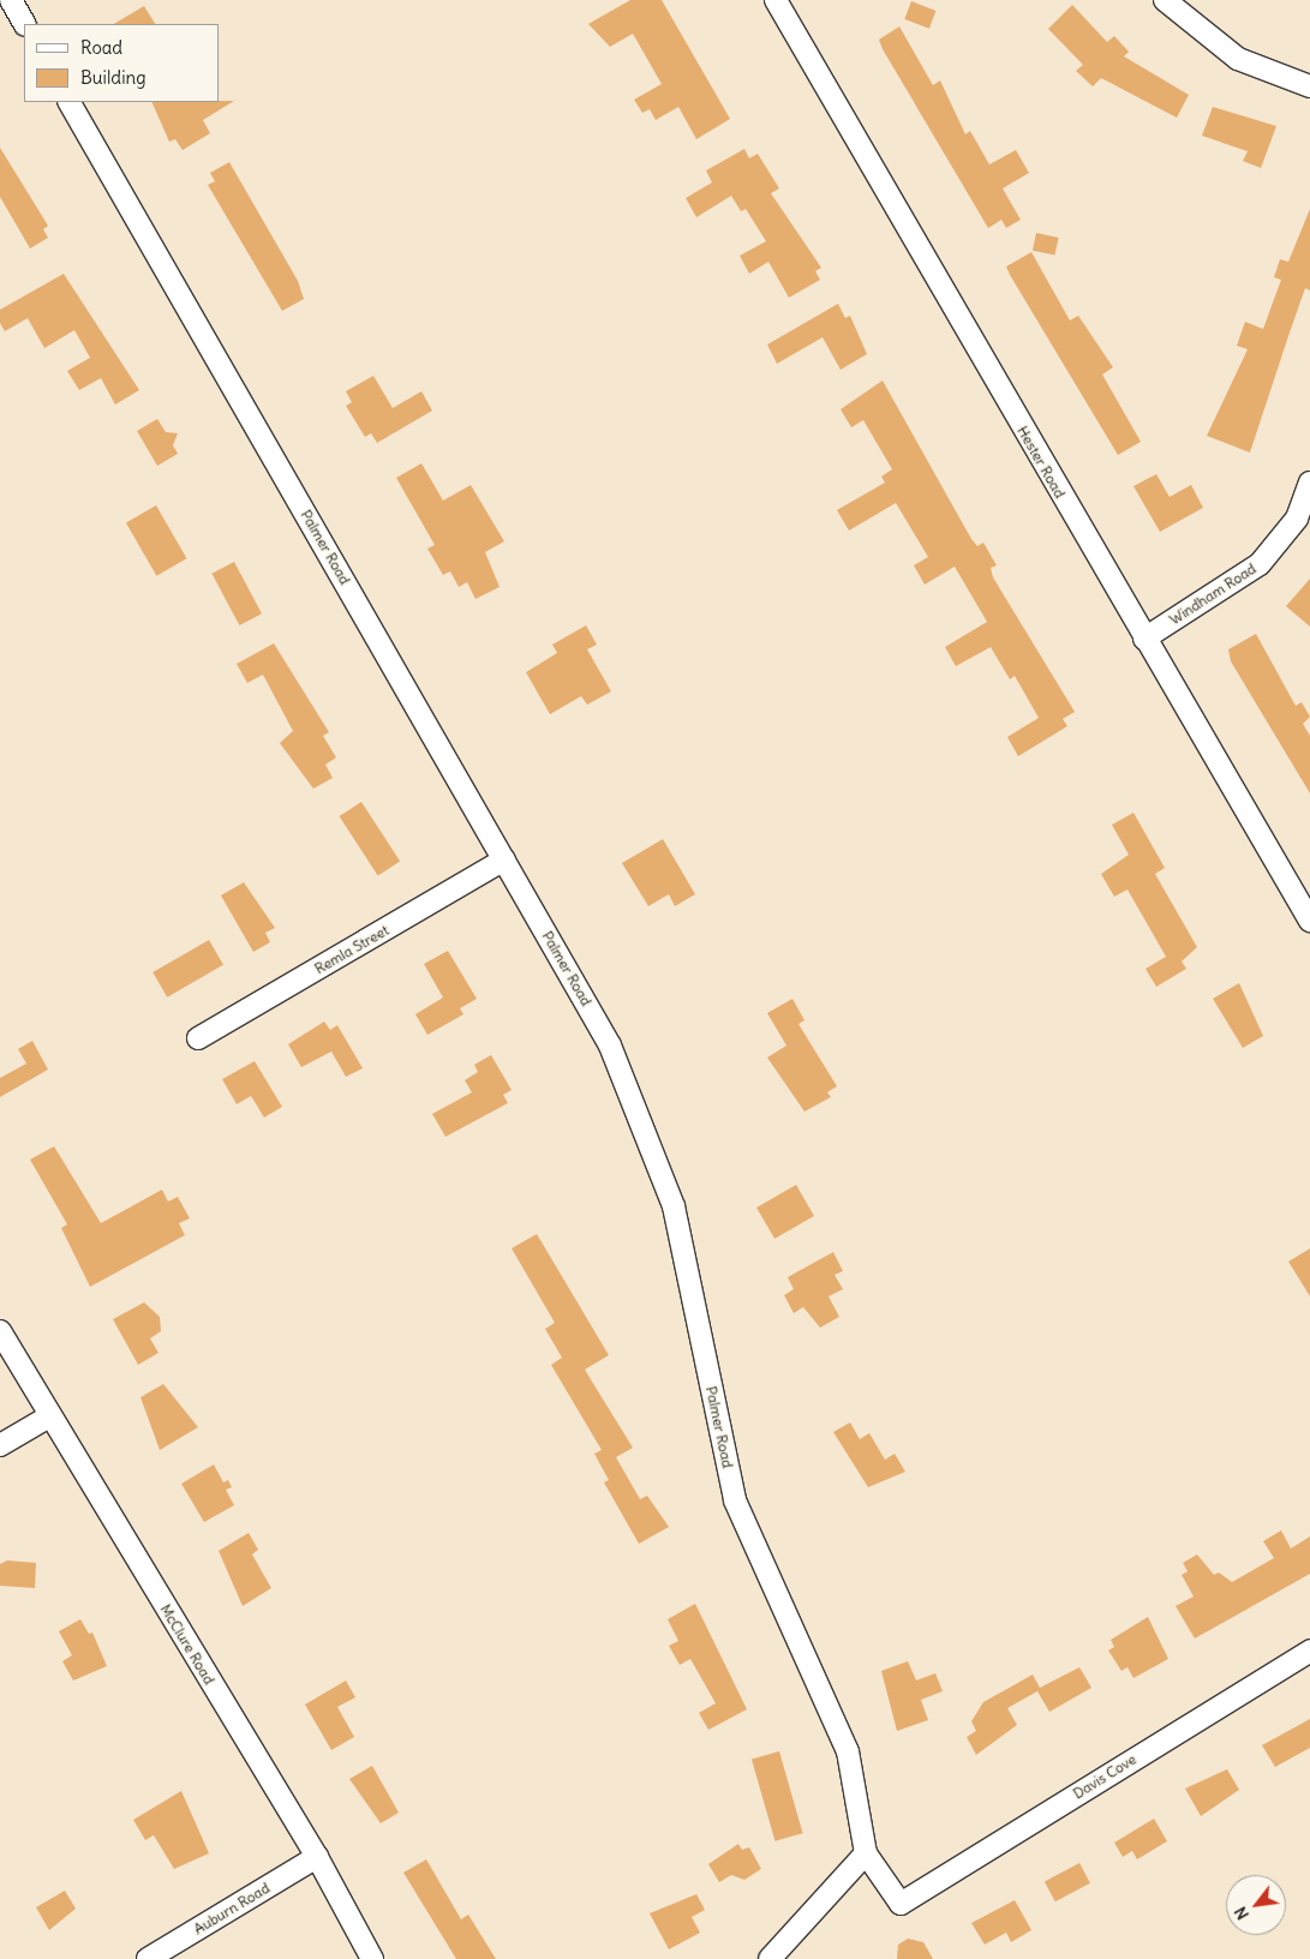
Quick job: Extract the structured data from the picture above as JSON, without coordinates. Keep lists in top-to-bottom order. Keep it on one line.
{"streets":{"street":["Hester Road","Palmer Road","Windham Road","Remla Street","McClure Road","Davis Cove","Auburn Road"]},"crossings":[["Hester Road","Windham Road"],["Palmer Road","Remla Street"],["Palmer Road","Davis Cove"],["McClure Road","Auburn Road"]],"legend":["Road","Building"],"north":"bottom left"}
